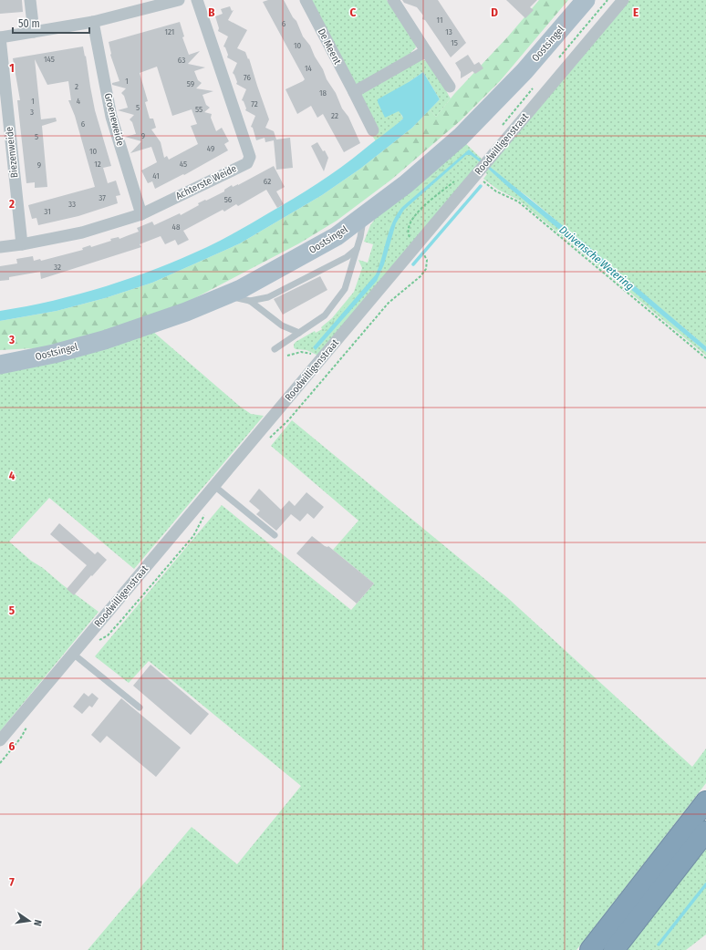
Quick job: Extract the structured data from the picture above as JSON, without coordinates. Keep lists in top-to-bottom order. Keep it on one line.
{"streets":{"main road":["Oostsingel"],"street":["De Meent","Groeneweide","Roodwilligenstraat","Biezenweide","Achterste Weide"]},"crossings":[["Groeneweide","Achterste Weide"],["Biezenweide","Achterste Weide"]],"water":["Duivensche Wetering"],"house_numbers":["11","6","121","13","15","10","145","63","14","76","1","59","2","18","1","4","72","5","55","3","22","6","9","5","49","10","12","45","9","41","62","37","56","33","31","48","32"],"scale_bar":"50 m","north":"right","grid":{"columns":["B","C","D","E"],"rows":["1","2","3","4","5","6","7"]}}
